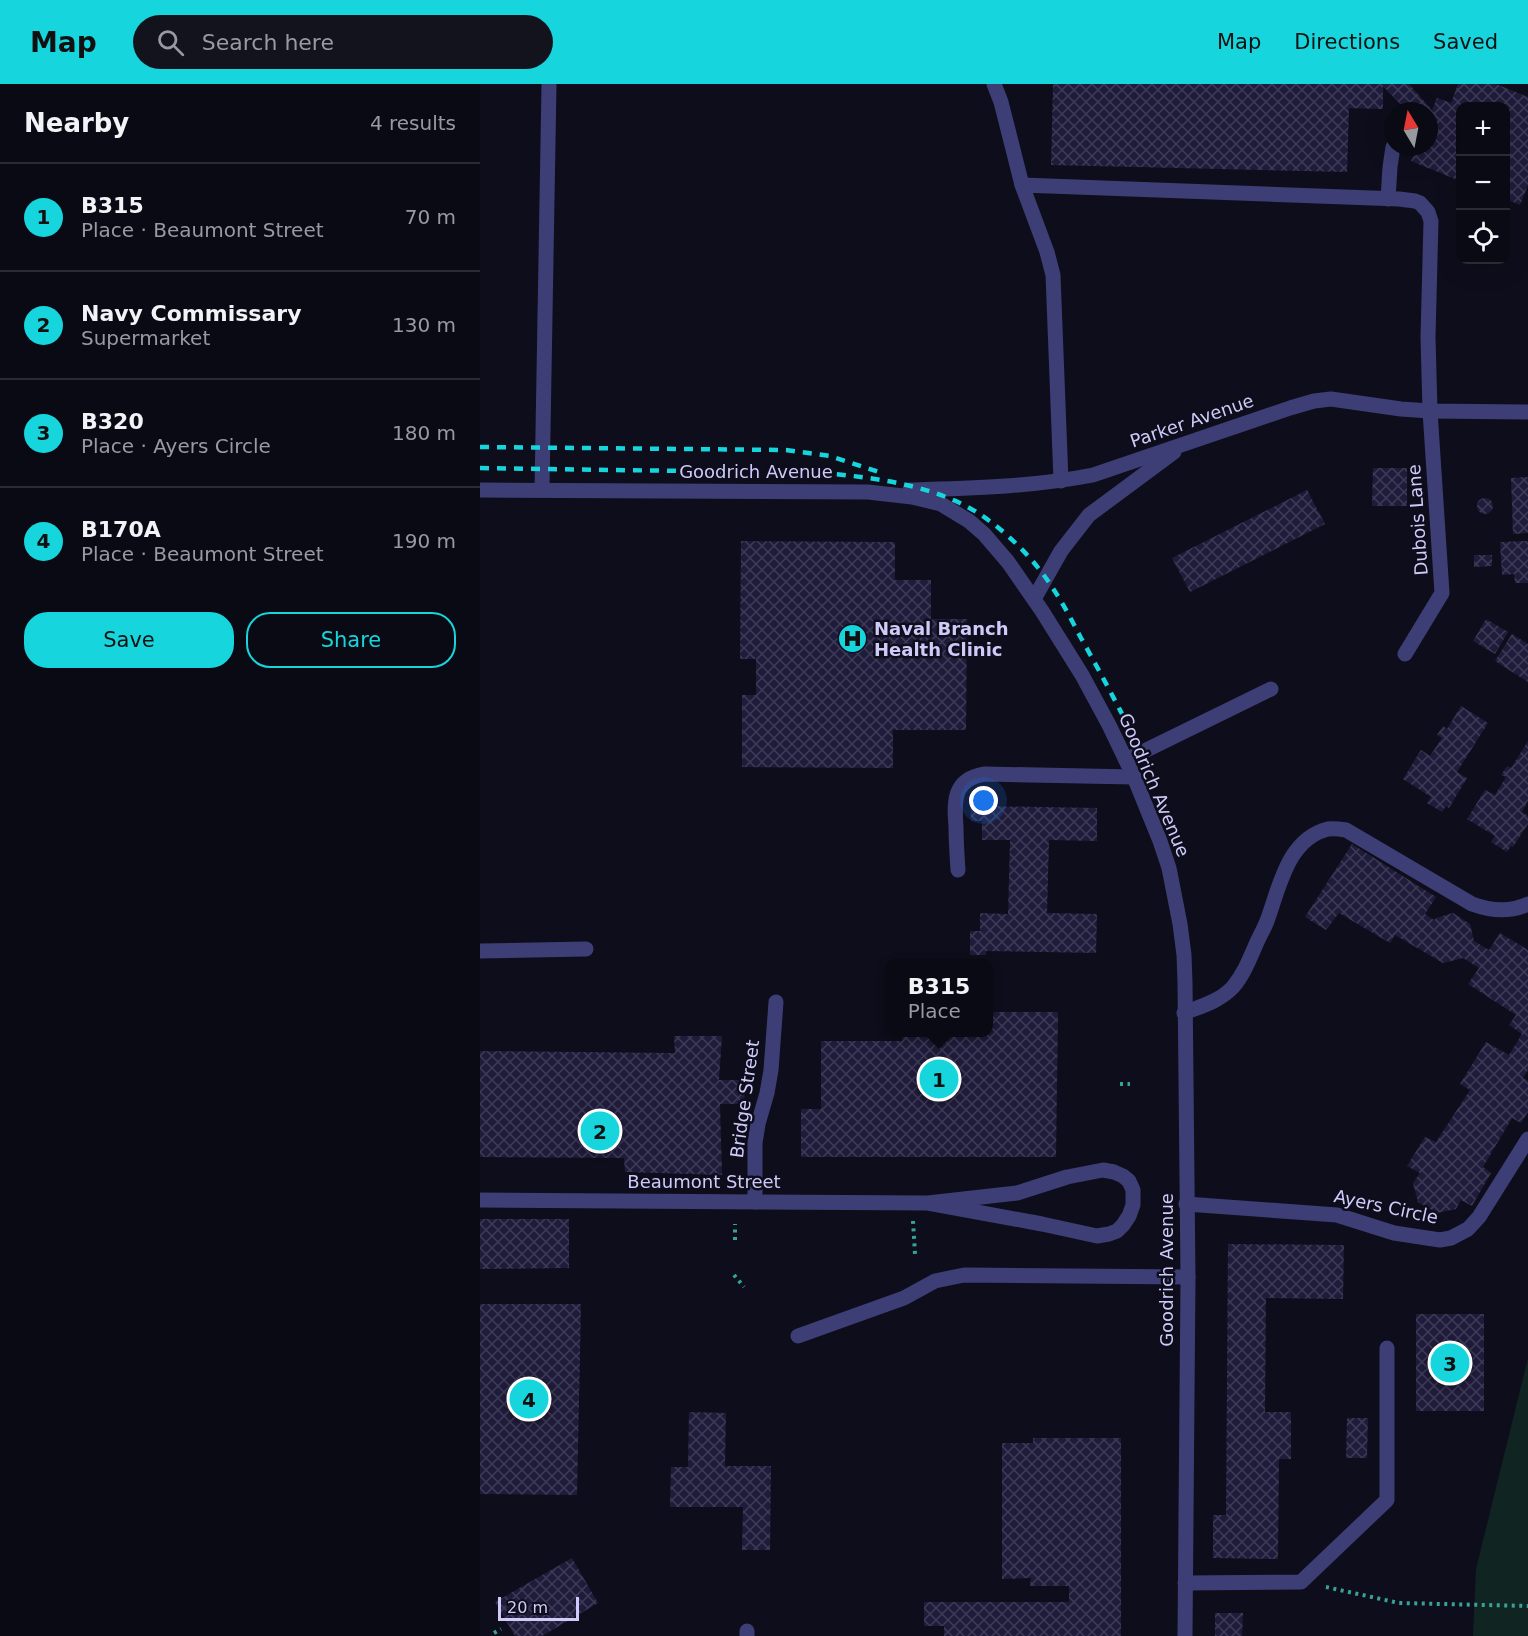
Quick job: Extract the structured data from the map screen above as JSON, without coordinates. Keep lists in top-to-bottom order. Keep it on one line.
{"streets":{"street":["Parker Avenue","Goodrich Avenue","Dubois Lane","Bridge Street","Beaumont Street","Ayers Circle"]},"crossings":[["Parker Avenue","Goodrich Avenue"],["Parker Avenue","Dubois Lane"],["Goodrich Avenue","Ayers Circle"],["Bridge Street","Beaumont Street"]],"places":{"hospital":["Naval Branch Health Clinic"]},"scale_bar":"20 m","north":"top","page":{"header":"Map","search":"Search here","nav":["Map","Directions","Saved"],"heading":["Nearby","4 results"],"map_buttons":["+","−"],"list":[{"mark":"1","name":"B315","note":"Place · Beaumont Street","value":"70 m"},{"mark":"2","name":"Navy Commissary","note":"Supermarket","value":"130 m"},{"mark":"3","name":"B320","note":"Place · Ayers Circle","value":"180 m"},{"mark":"4","name":"B170A","note":"Place · Beaumont Street","value":"190 m"}],"buttons":["Save","Share"],"popup":["B315","Place"],"pins":["1","2","3","4"],"scale":"20 m"}}
